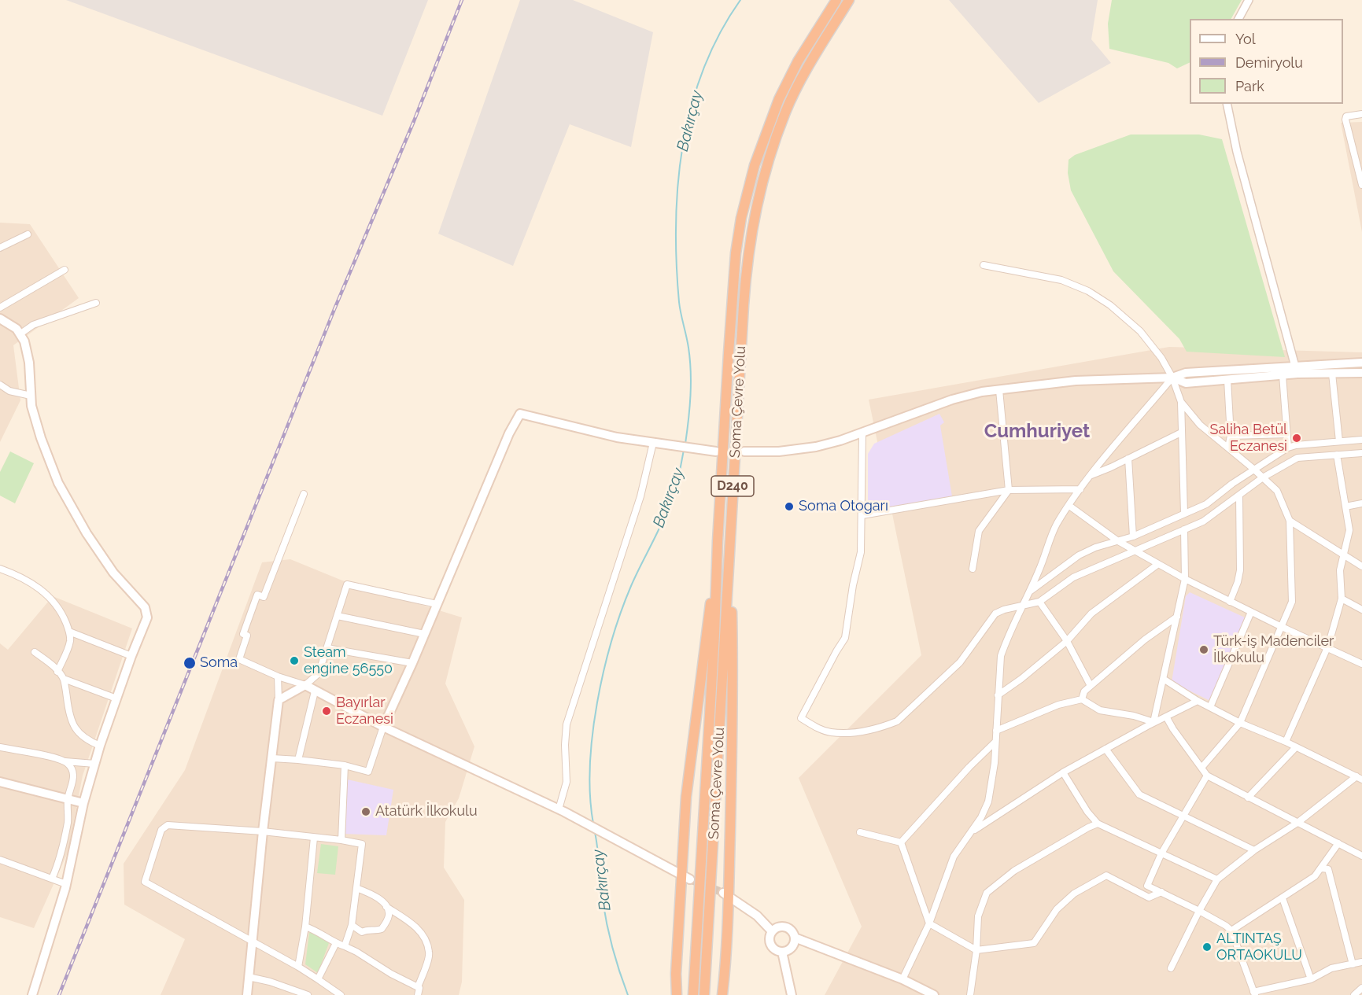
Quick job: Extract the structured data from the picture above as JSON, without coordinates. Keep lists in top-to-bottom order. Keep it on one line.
{"streets":{"highway":["Soma Çevre Yolu","D240"]},"districts":["Cumhuriyet"],"water":["Bakırçay"],"places":["Saliha Betül Eczanesi","Soma Otogarı","Türk-iş Madenciler İlkokulu","Steam engine 56550","Soma","Bayırlar Eczanesi","Atatürk İlkokulu","ALTINTAŞ ORTAOKULU"],"legend":["Yol","Demiryolu","Park"]}
